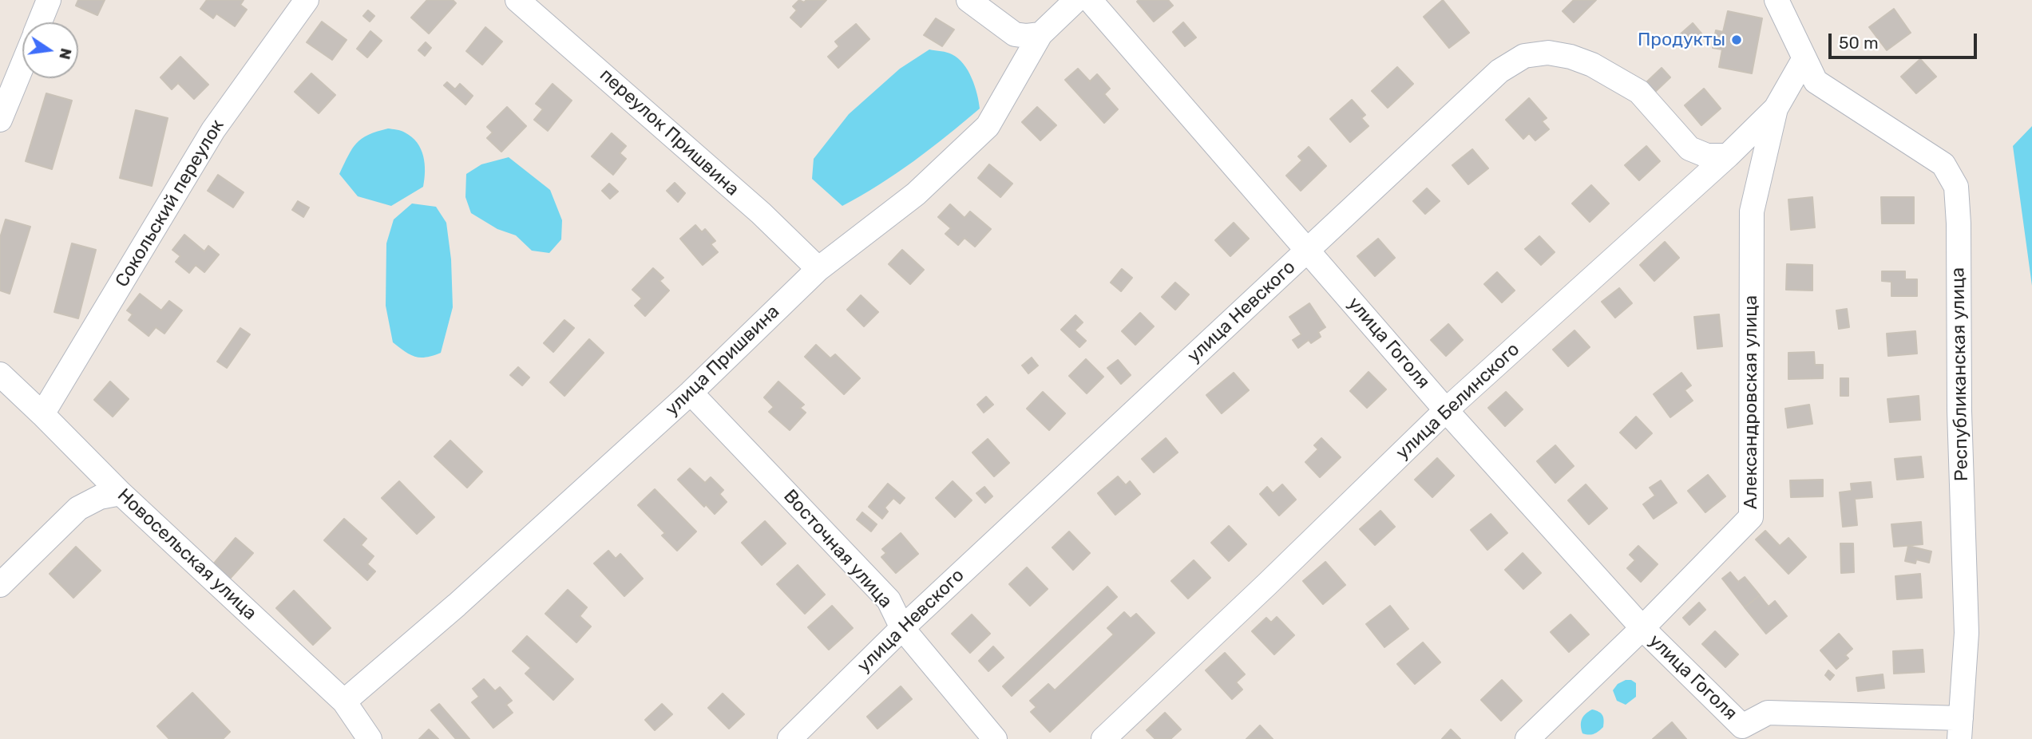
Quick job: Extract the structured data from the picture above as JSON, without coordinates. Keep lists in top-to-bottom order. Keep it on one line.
{"streets":{"street":["переулок Пришвина","Сокольский переулок","улица Невского","улица Гоголя","улица Пришвина","Республиканская улица","улица Белинского","Александровская улица","Восточная улица","Новосельская улица"]},"crossings":[["переулок Пришвина","улица Пришвина"],["Сокольский переулок","Новосельская улица"],["улица Невского","улица Гоголя"],["улица Невского","улица Белинского"],["улица Невского","Восточная улица"],["улица Гоголя","улица Белинского"],["улица Гоголя","Александровская улица"],["улица Пришвина","Восточная улица"],["улица Пришвина","Новосельская улица"],["Республиканская улица","улица Белинского"],["улица Белинского","Александровская улица"]],"places":["Продукты"],"scale_bar":"50 m","north":"right"}
